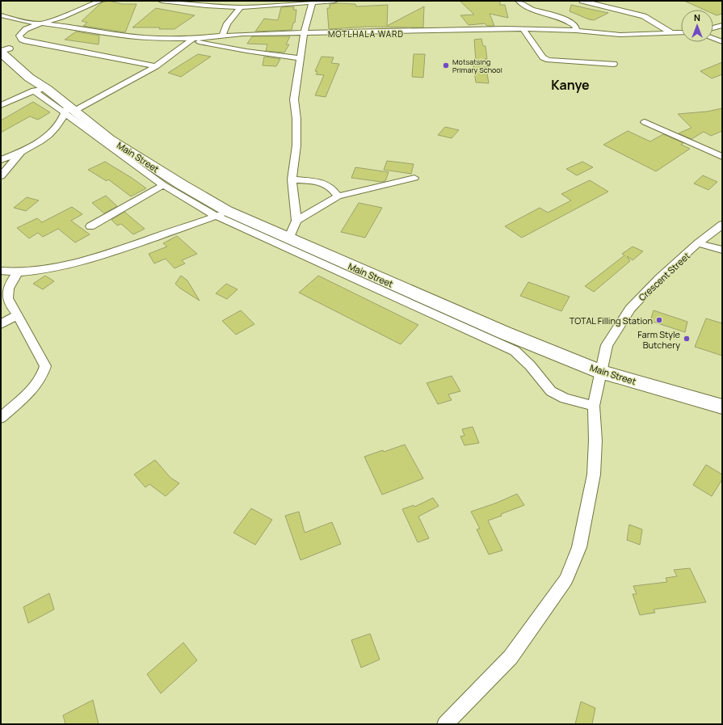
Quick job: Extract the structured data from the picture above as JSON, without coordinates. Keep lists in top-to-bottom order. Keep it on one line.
{"streets":{"highway":["Main Street"],"street":["Crescent Street"]},"crossings":[["Main Street","Crescent Street"]],"districts":["MOTLHALA WARD","Kanye"],"places":["Motsatsing Primary School","TOTAL Filling Station","Farm Style Butchery"],"north":"top"}
